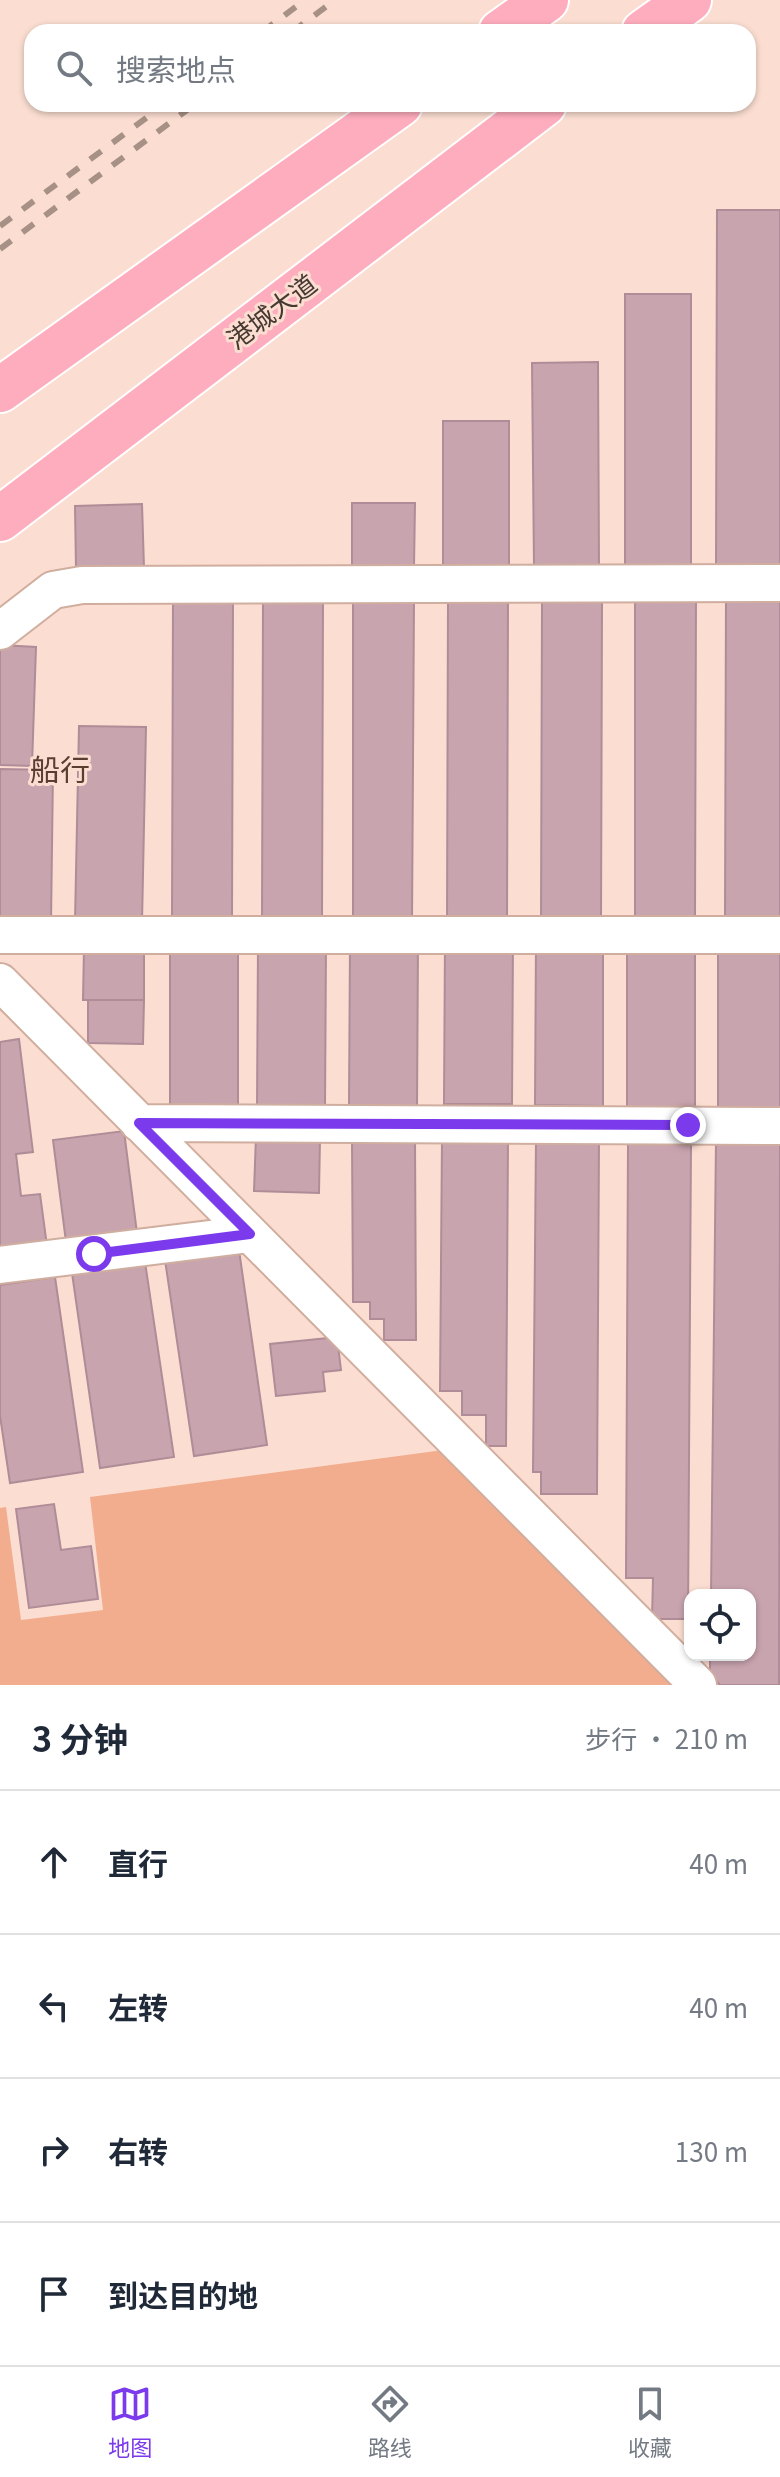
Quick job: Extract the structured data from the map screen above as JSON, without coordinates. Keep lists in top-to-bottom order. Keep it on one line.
{"streets":{"main road":["港城大道"]},"districts":["船行"],"page":{"search":"搜索地点","heading":["3 分钟","步行 · 210 m"],"list":[["直行","40 m"],["左转","40 m"],["右转","130 m"],"到达目的地"],"nav":["地图","路线","收藏"]}}
